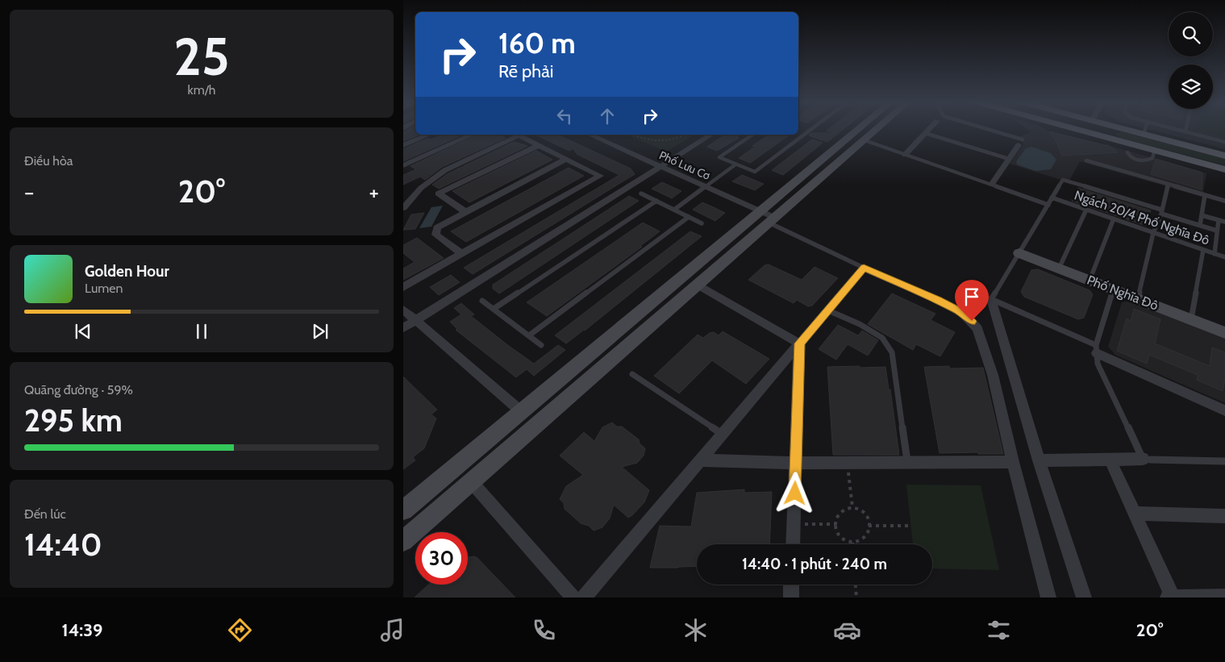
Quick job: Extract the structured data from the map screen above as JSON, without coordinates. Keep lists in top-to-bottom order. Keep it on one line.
{"streets":{"street":["Phố Lưu Cơ","Phố Nghĩa Đô"],"lane":["Ngách 20/4 Phố Nghĩa Đô"]},"page":{"tile":[["25","km/h"],"Điều hòa",["Quãng đường · 59%","295 km"],["Đến lúc","14:40"]],"turn":["160 m","Rẽ phải"],"heat":["−","20°","+"],"song":["Golden Hour","Lumen"],"limit":"30","trip":"14:40 · 1 phút · 240 m","tabs":["14:39","20°"]}}
